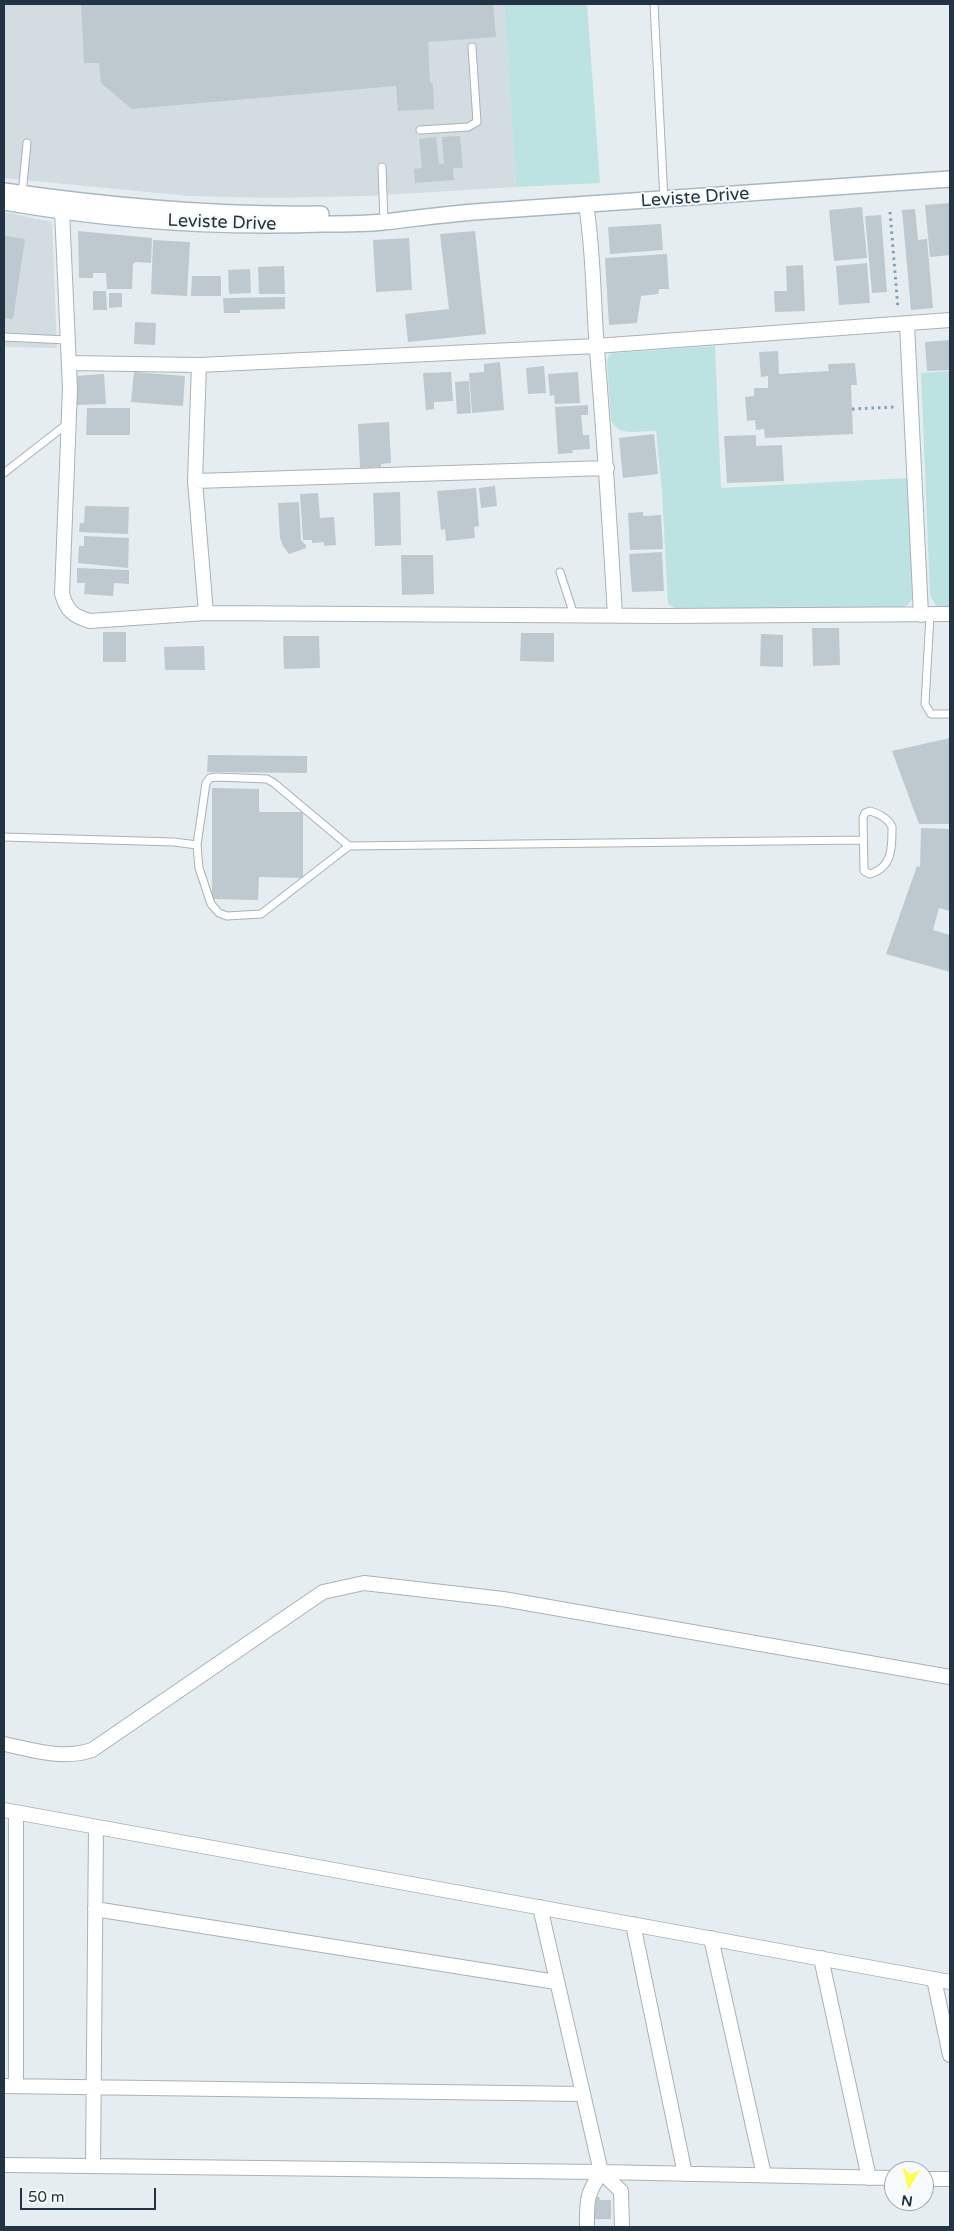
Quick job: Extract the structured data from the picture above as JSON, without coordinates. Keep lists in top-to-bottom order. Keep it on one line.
{"streets":{"main road":["Leviste Drive"]},"scale_bar":"50 m","north":"bottom"}
